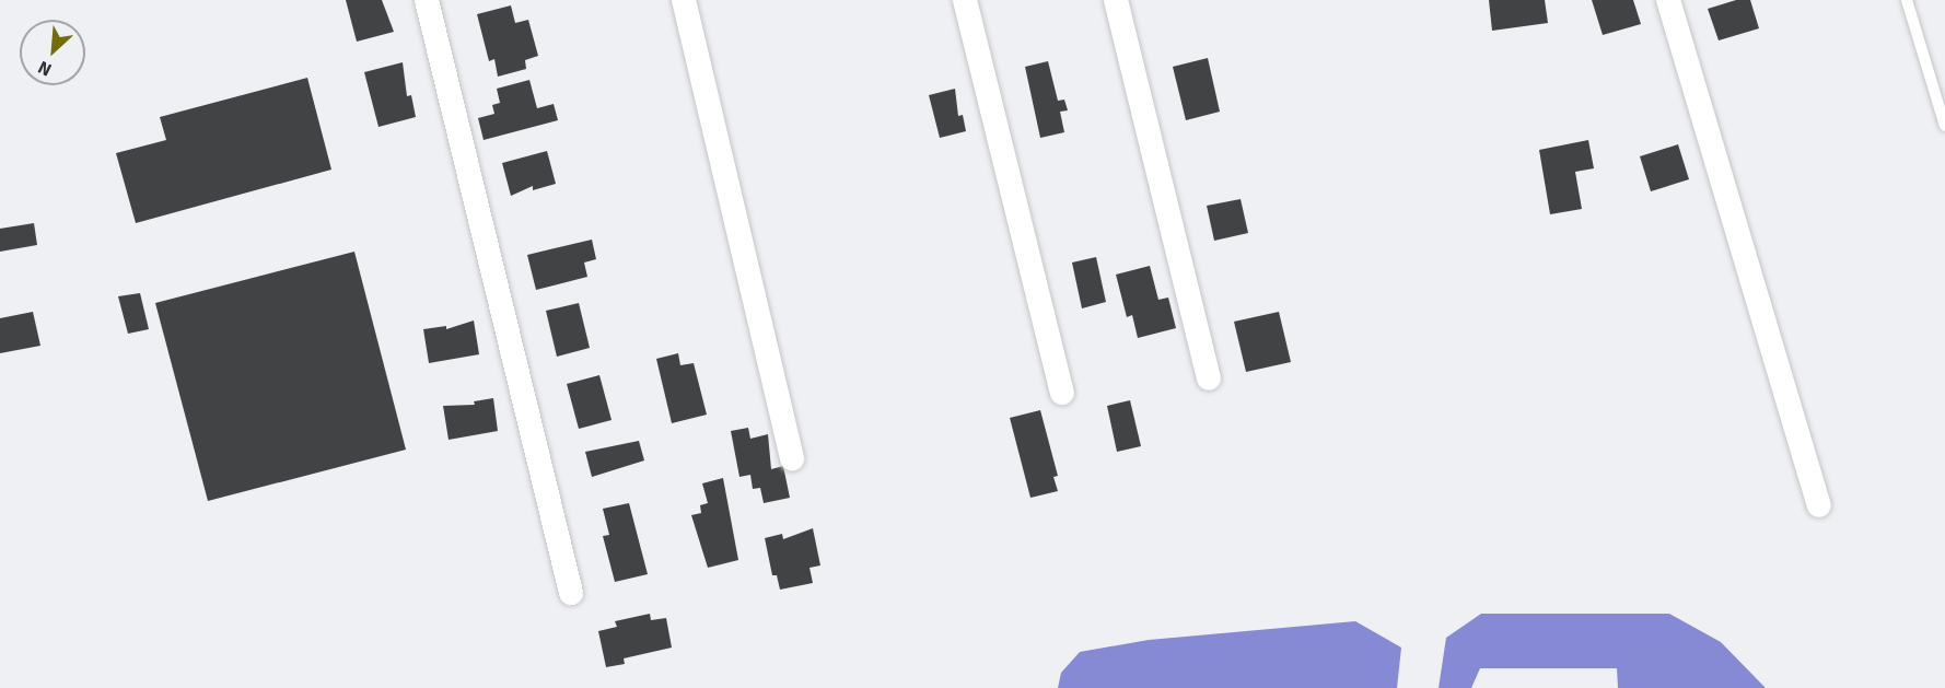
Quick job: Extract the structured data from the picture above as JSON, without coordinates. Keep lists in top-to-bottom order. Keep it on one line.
{"north":"bottom left"}
